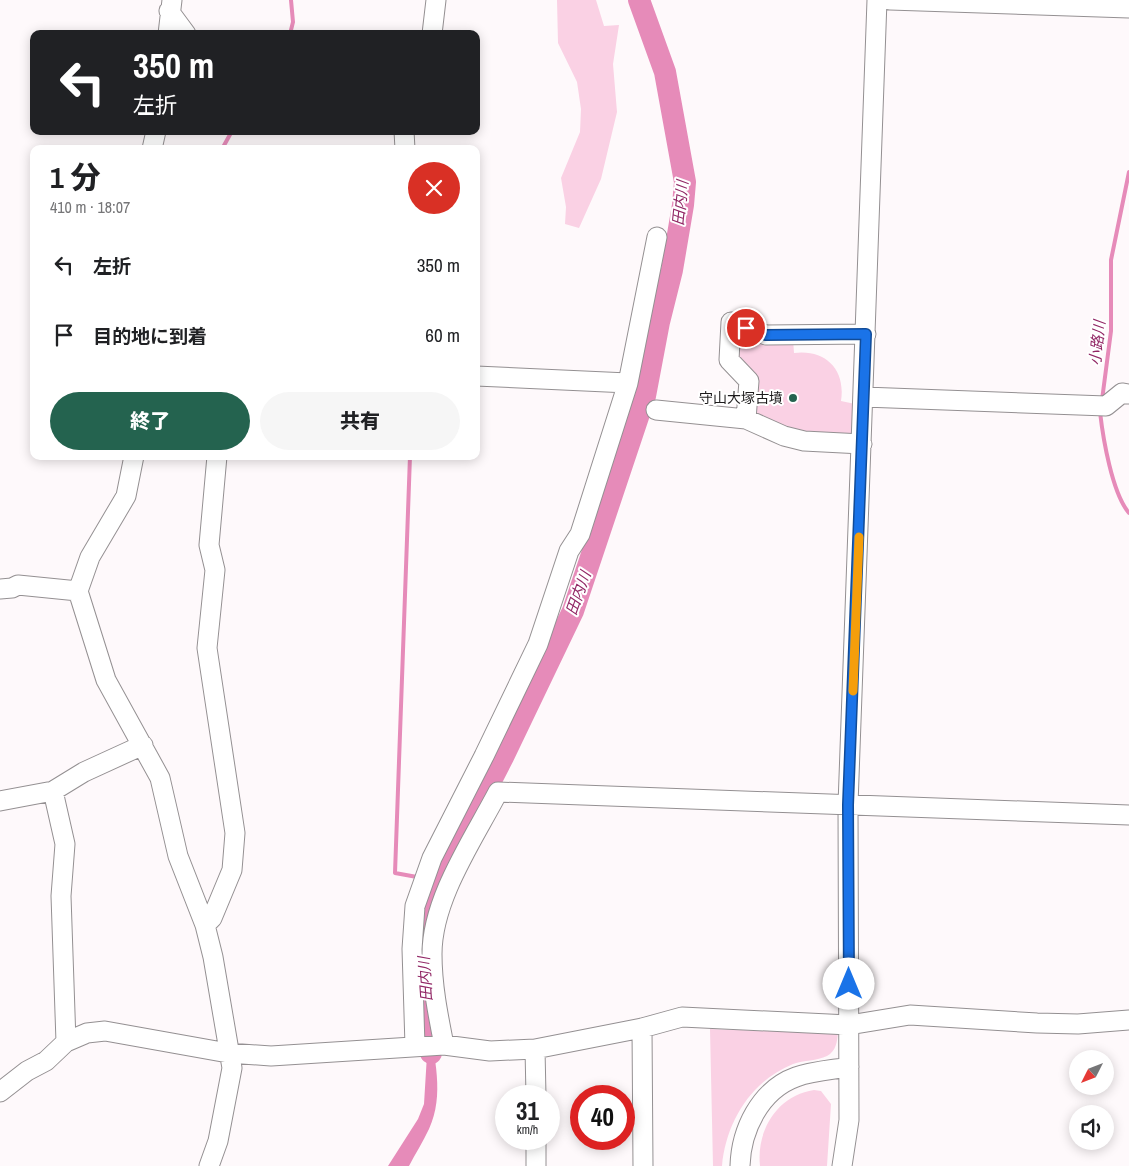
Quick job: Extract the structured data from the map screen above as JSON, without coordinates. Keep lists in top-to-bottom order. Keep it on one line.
{"water":["田内川","小路川"],"places":["守山大塚古墳"],"north":"bottom left","page":{"turn":["350 m","左折"],"heading":["1 分","410 m · 18:07"],"list":[{"name":"左折","value":"350 m"},{"name":"目的地に到着","value":"60 m"}],"buttons":["終了","共有"],"speed":"31 km/h","limit":"40"}}
